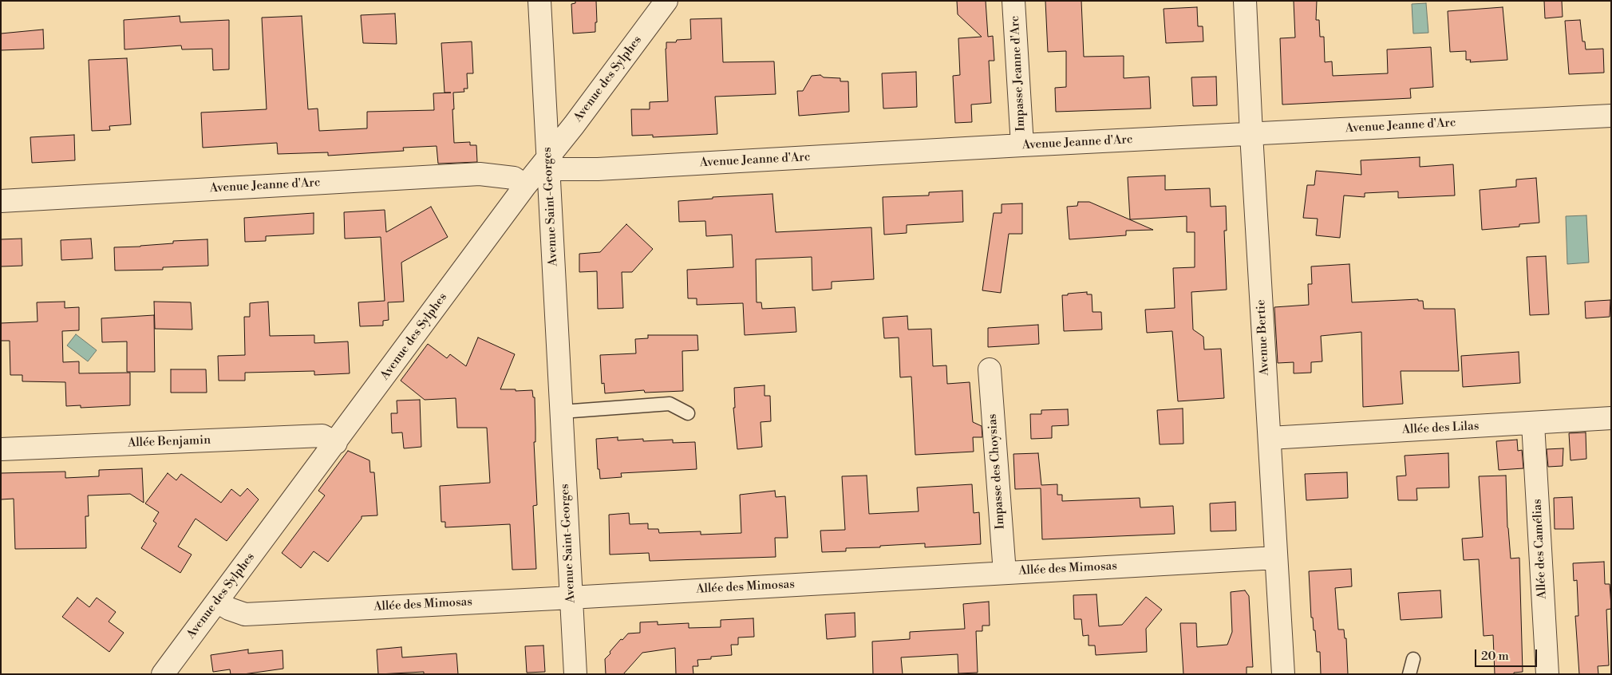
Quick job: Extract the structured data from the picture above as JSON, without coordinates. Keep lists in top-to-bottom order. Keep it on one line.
{"streets":{"street":["Impasse Jeanne d'Arc","Avenue des Sylphes","Avenue Jeanne d'Arc","Avenue Saint-Georges","Avenue Bertie","Allée des Lilas","Allée Benjamin","Impasse des Choysias","Allée des Camélias","Allée des Mimosas"]},"crossings":[["Impasse Jeanne d'Arc","Avenue Jeanne d'Arc"],["Avenue des Sylphes","Avenue Jeanne d'Arc"],["Avenue des Sylphes","Avenue Saint-Georges"],["Avenue des Sylphes","Allée Benjamin"],["Avenue des Sylphes","Allée des Mimosas"],["Avenue Jeanne d'Arc","Avenue Saint-Georges"],["Avenue Jeanne d'Arc","Avenue Bertie"],["Avenue Saint-Georges","Allée des Mimosas"],["Avenue Bertie","Allée des Lilas"],["Avenue Bertie","Allée des Mimosas"],["Allée des Lilas","Allée des Camélias"],["Impasse des Choysias","Allée des Mimosas"]],"scale_bar":"20 m"}
